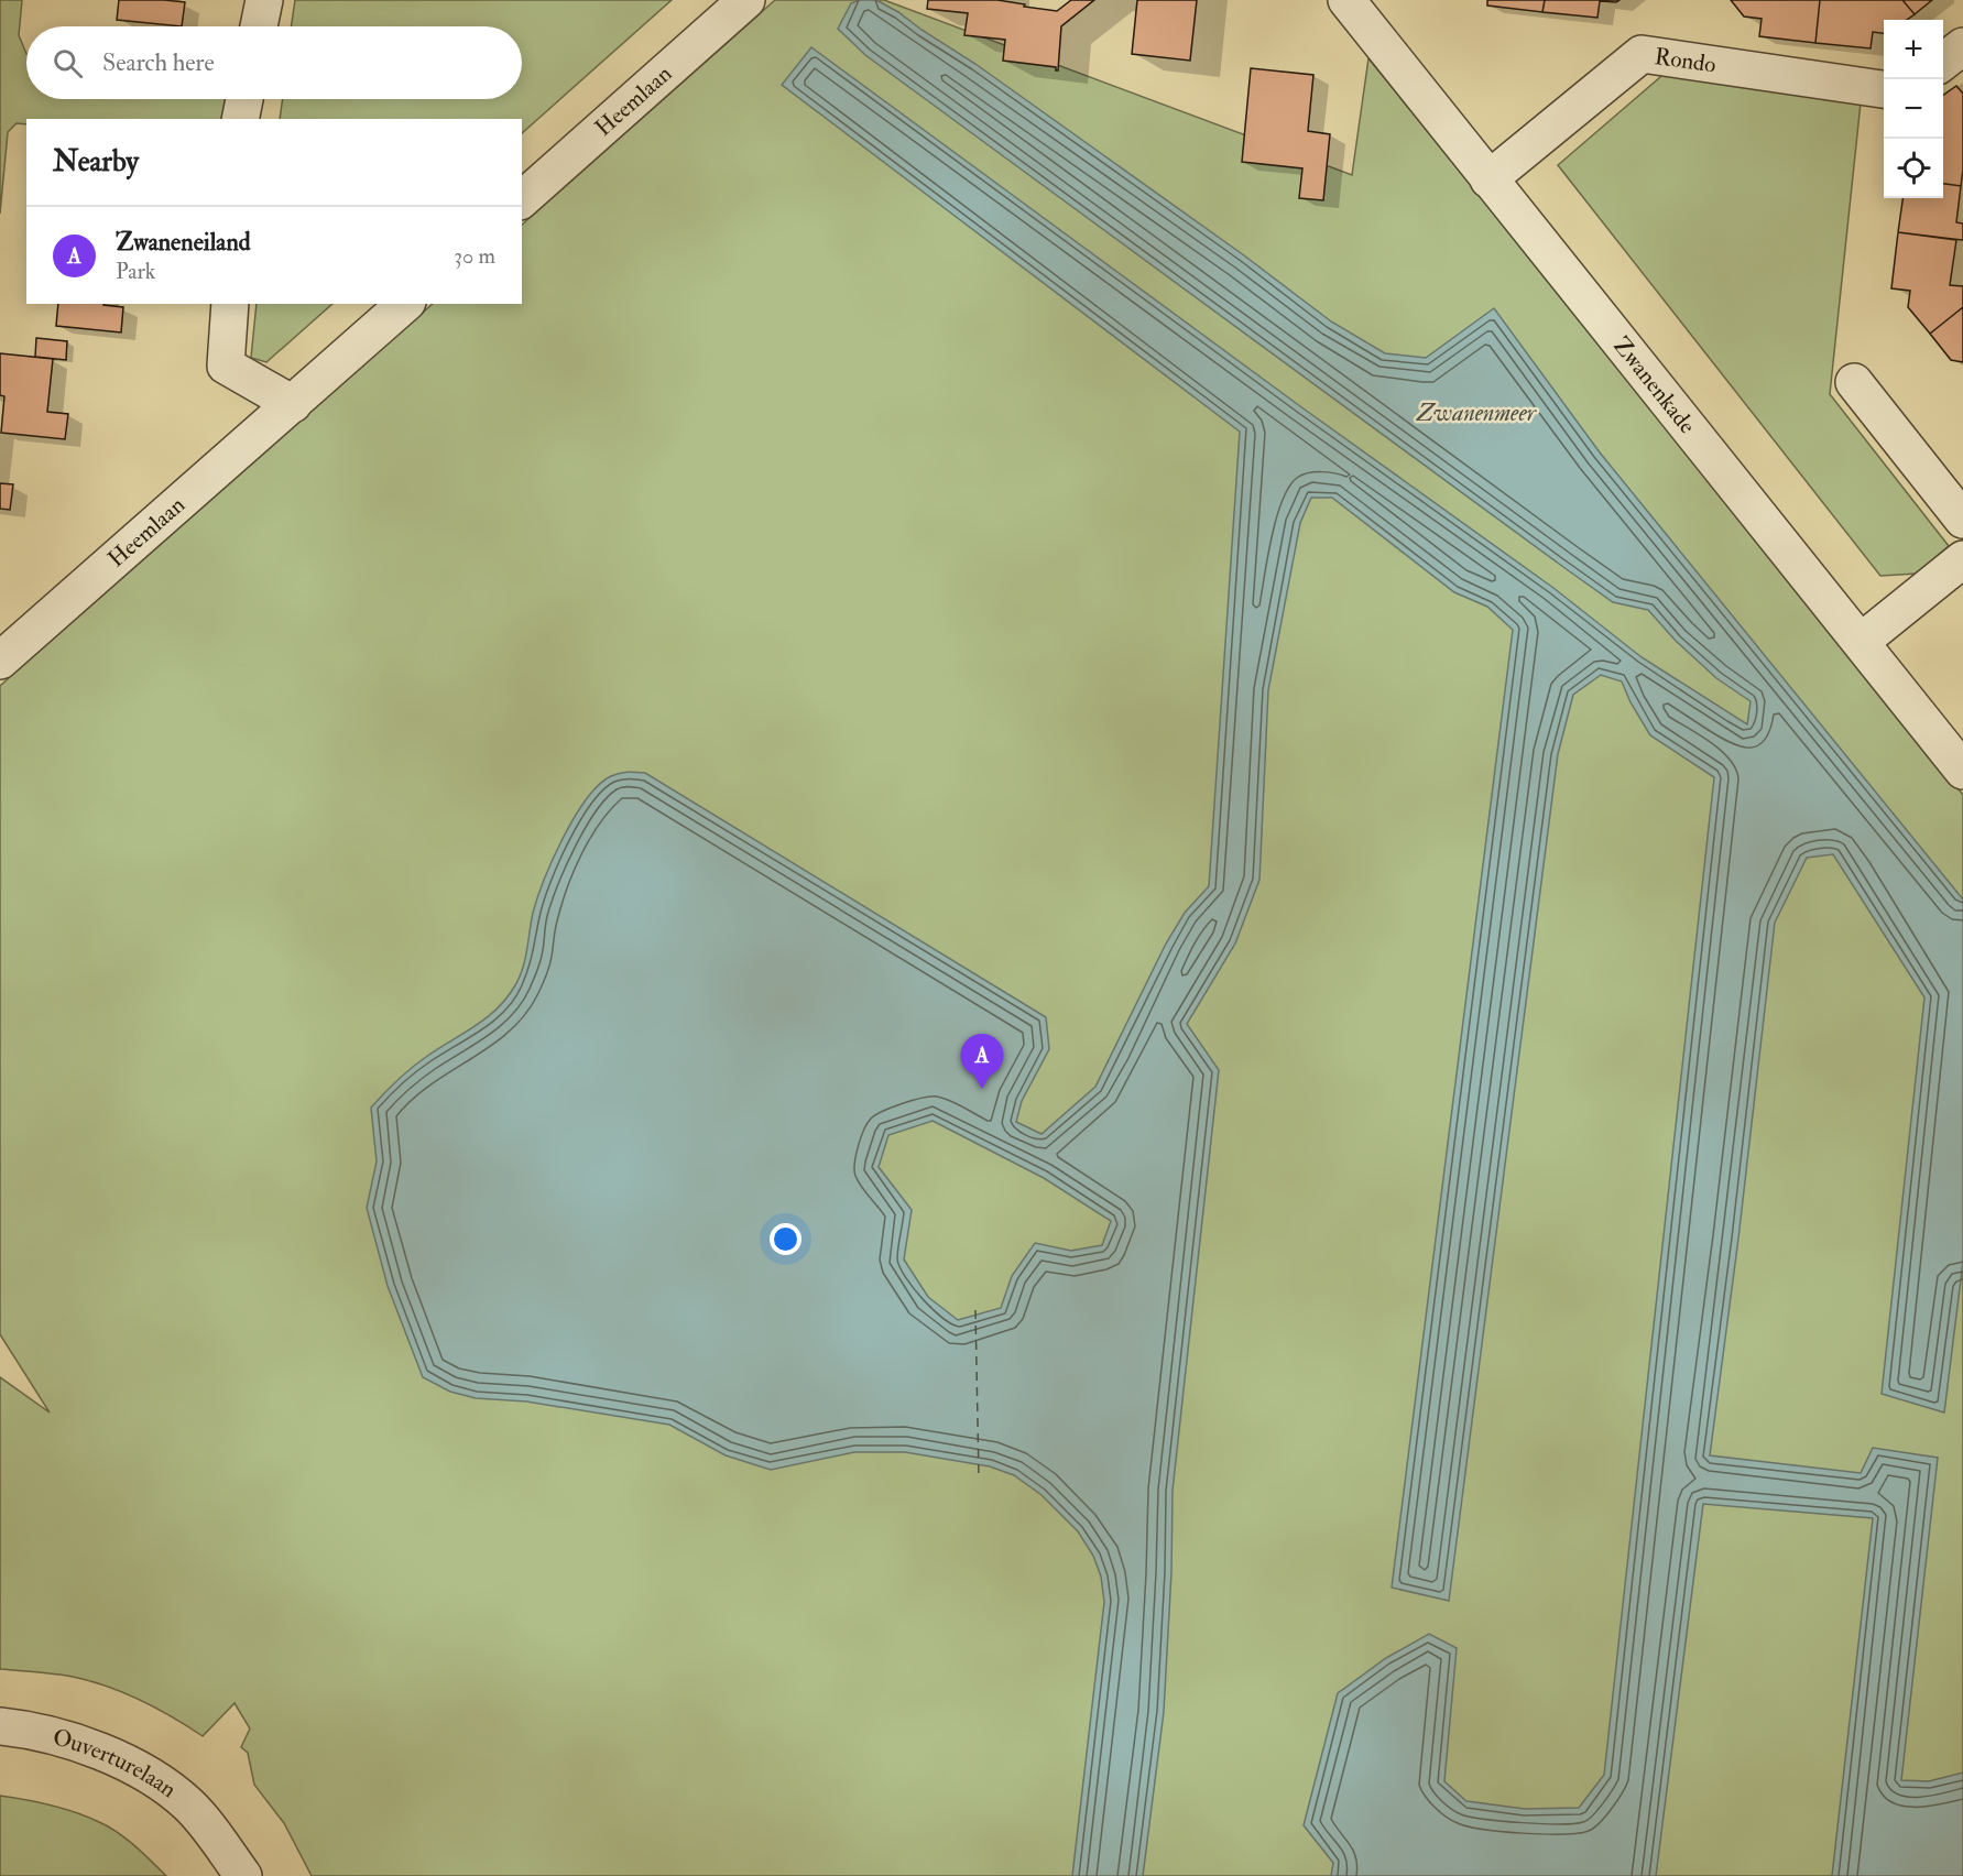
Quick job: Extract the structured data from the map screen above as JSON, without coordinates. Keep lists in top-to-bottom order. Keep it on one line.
{"streets":{"street":["Rondo","Heemlaan","Zwanenkade","Ouverturelaan"]},"crossings":[["Rondo","Zwanenkade"]],"water":["Zwanenmeer"],"page":{"map_buttons":["+","−"],"search":"Search here","heading":"Nearby","list":[{"mark":"A","name":"Zwaneneiland","note":"Park","value":"30 m"}],"pins":"A"}}
